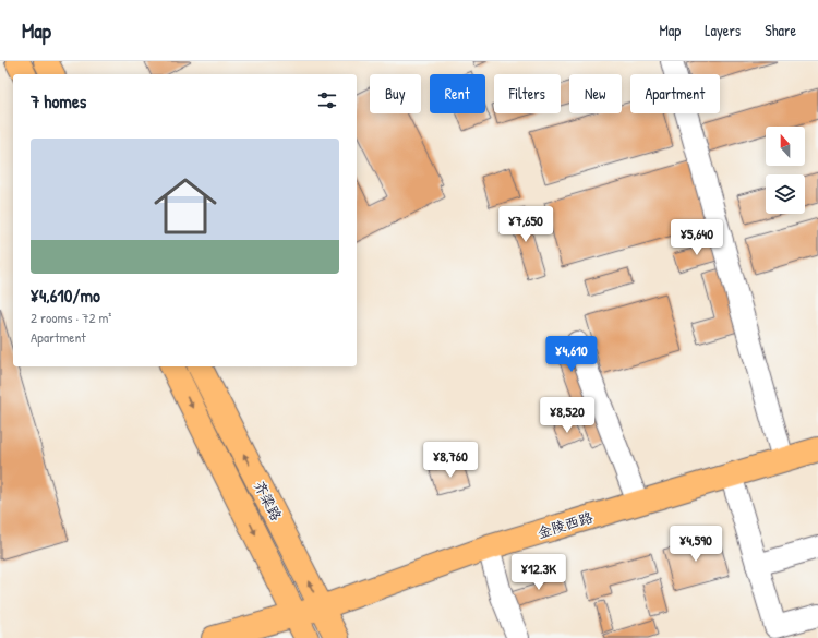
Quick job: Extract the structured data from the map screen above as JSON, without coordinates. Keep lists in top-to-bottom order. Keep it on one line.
{"streets":{"main road":["齐梁路","金陵西路"]},"crossings":[["齐梁路","金陵西路"]],"north":"top","page":{"header":"Map","nav":["Map","Layers","Share"],"chip":["Buy","Rent","Filters","New","Apartment"],"heading":"7 homes","list":[{"name":"¥4,610/mo","note":"2 rooms · 72 m² · Apartment"}],"price":["¥7,650","¥5,640","¥4,610","¥8,520","¥8,760","¥4,590","¥12.3K"]}}
